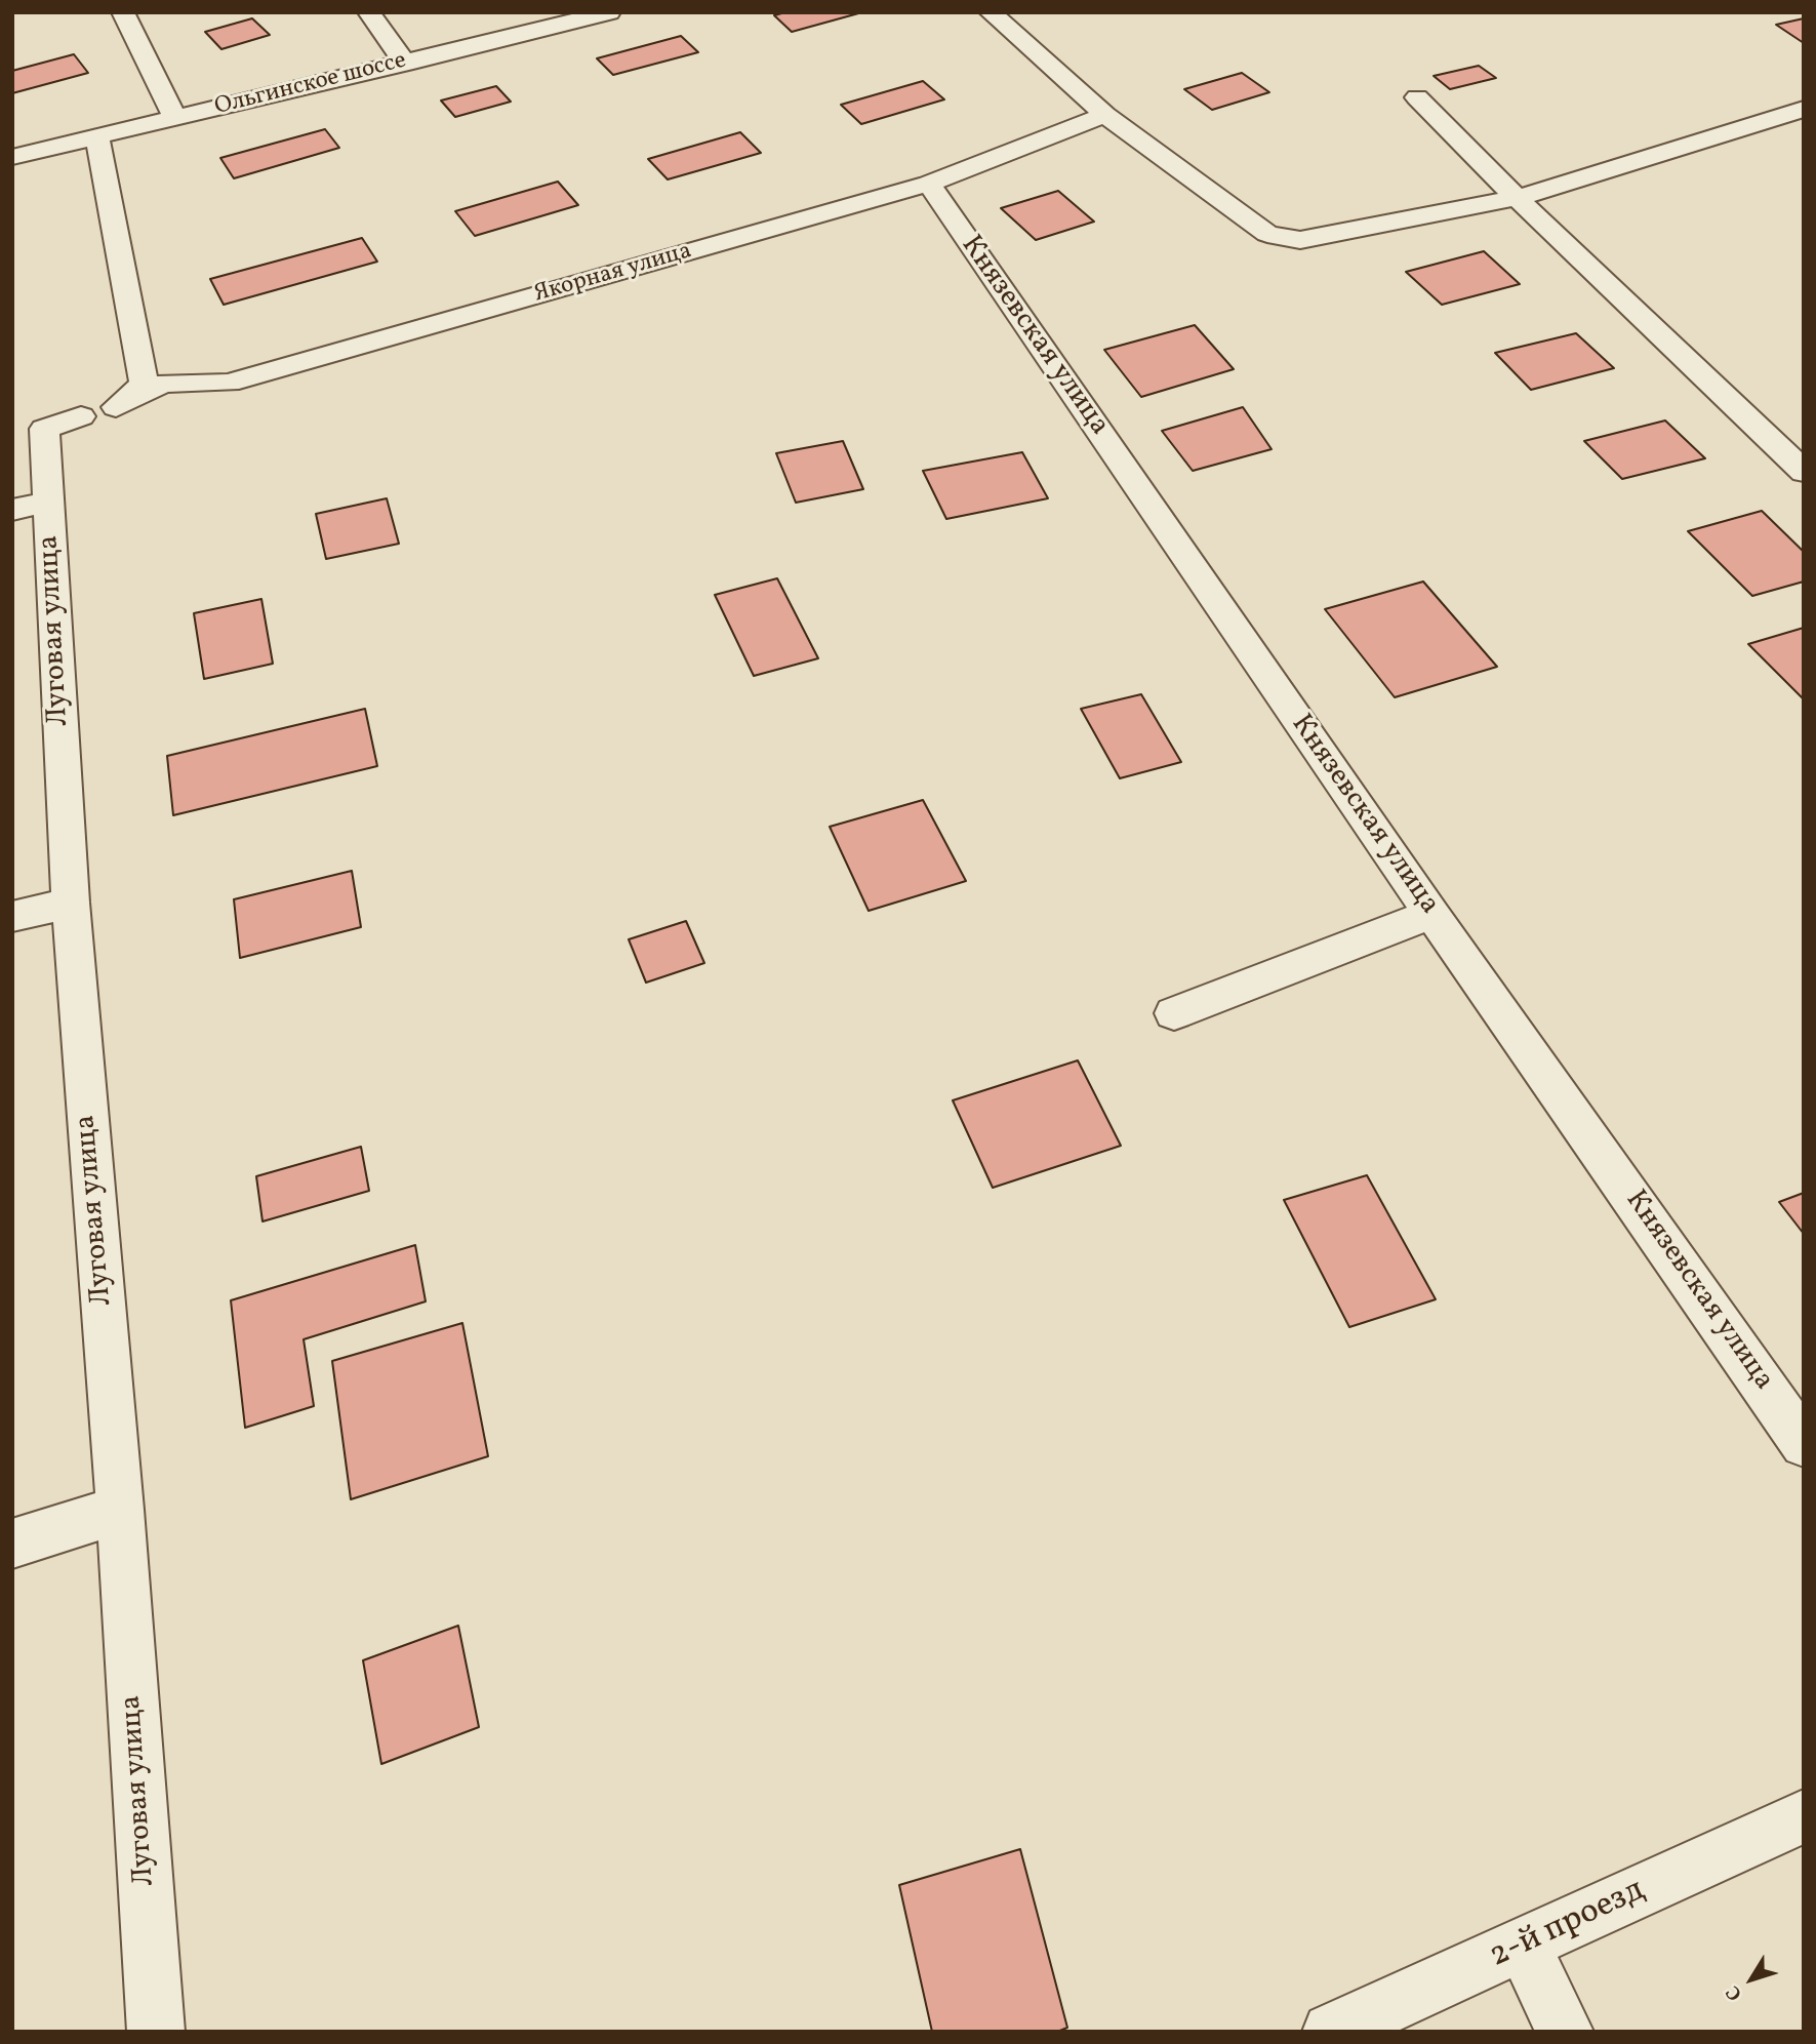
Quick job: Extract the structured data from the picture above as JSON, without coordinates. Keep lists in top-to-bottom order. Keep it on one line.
{"streets":{"street":["Ольгинское шоссе","Якорная улица","Князевская улица","Луговая улица","2-й проезд"]},"crossings":[["Ольгинское шоссе","Луговая улица"],["Якорная улица","Князевская улица"],["Якорная улица","Луговая улица"]],"north":"bottom left"}
